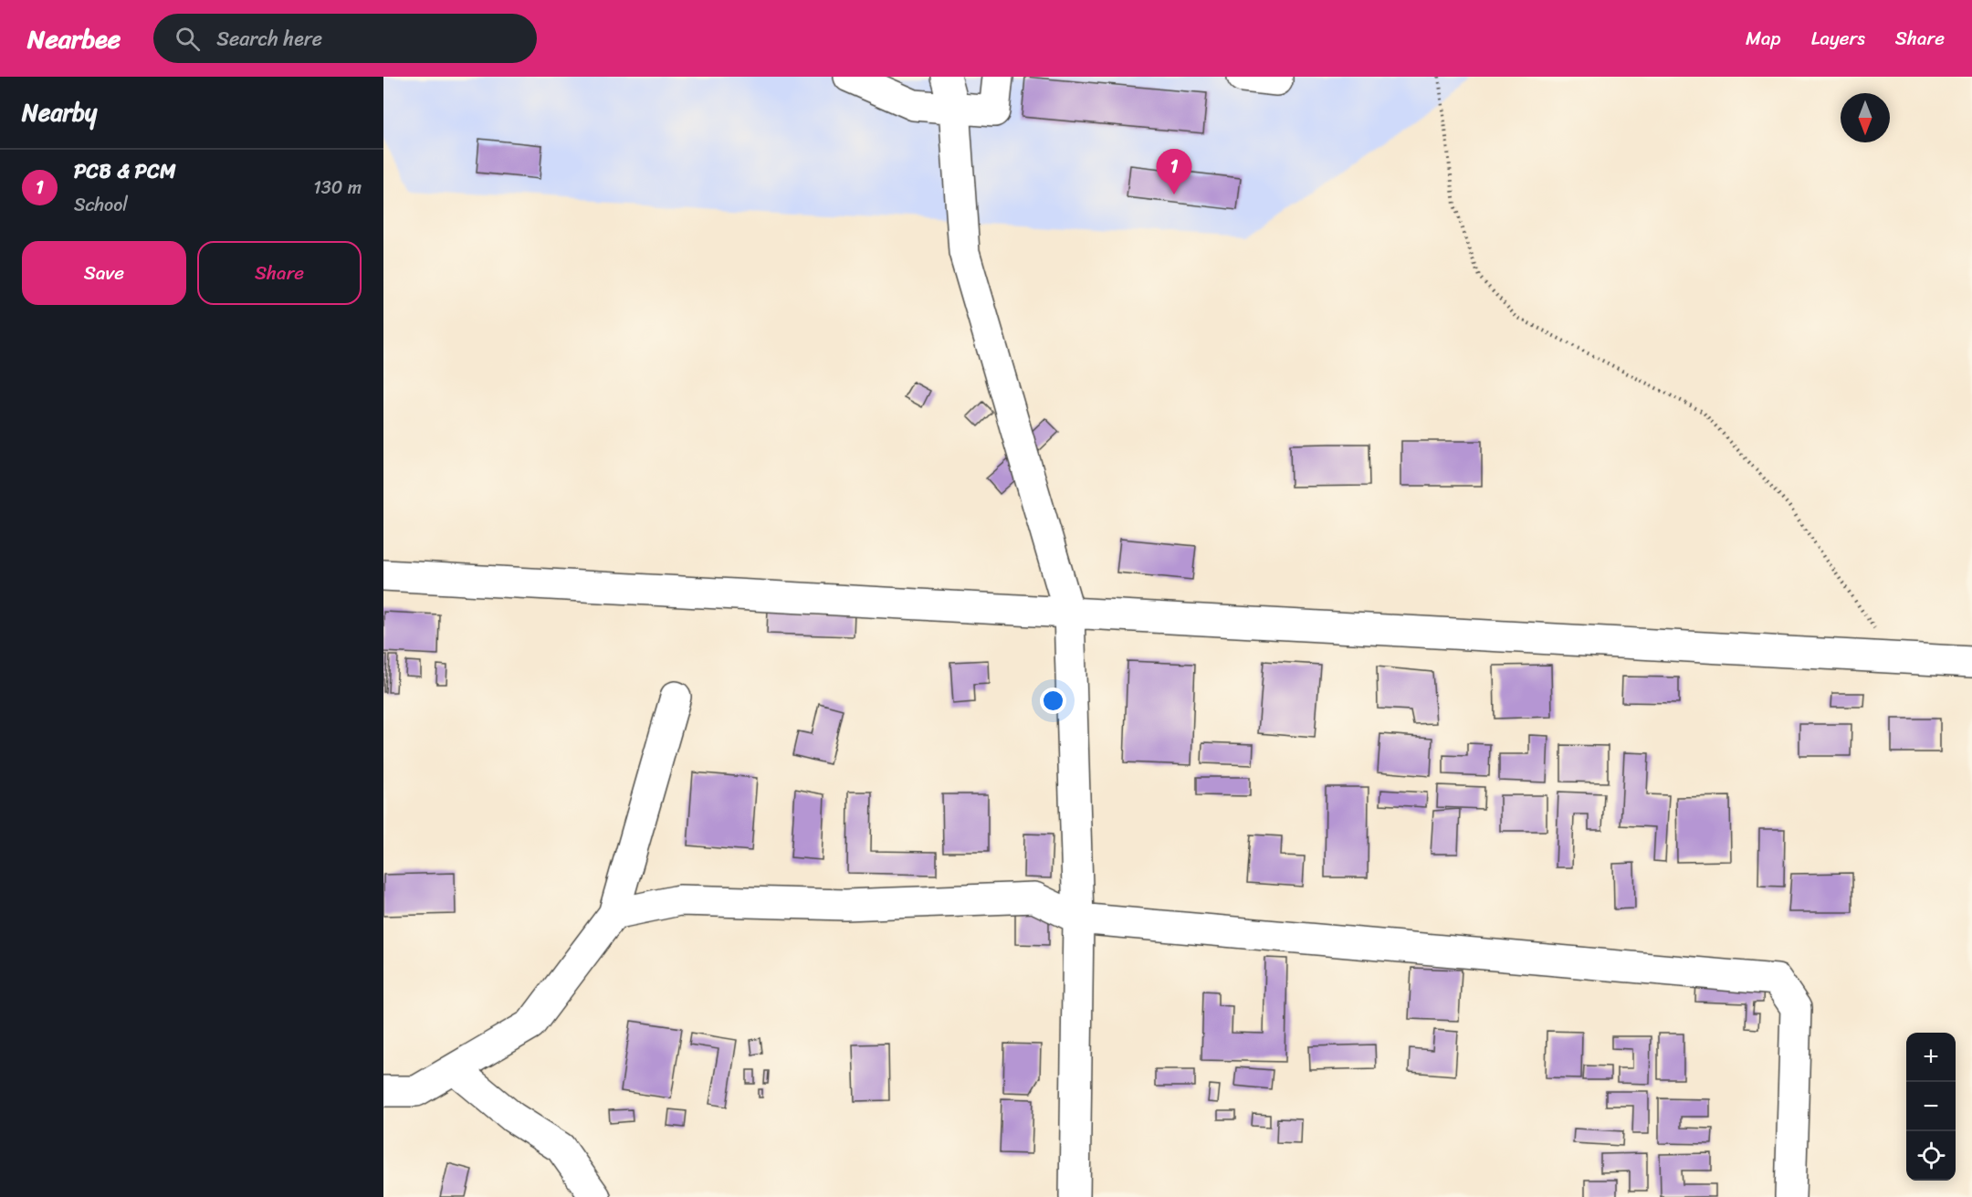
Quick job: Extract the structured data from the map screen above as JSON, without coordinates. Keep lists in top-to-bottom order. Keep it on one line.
{"north":"bottom","page":{"header":"Nearbee","search":"Search here","nav":["Map","Layers","Share"],"heading":"Nearby","list":[{"mark":"1","name":"PCB & PCM","note":"School","value":"130 m"}],"pins":"1","buttons":["Save","Share"],"map_buttons":["+","−"]}}
